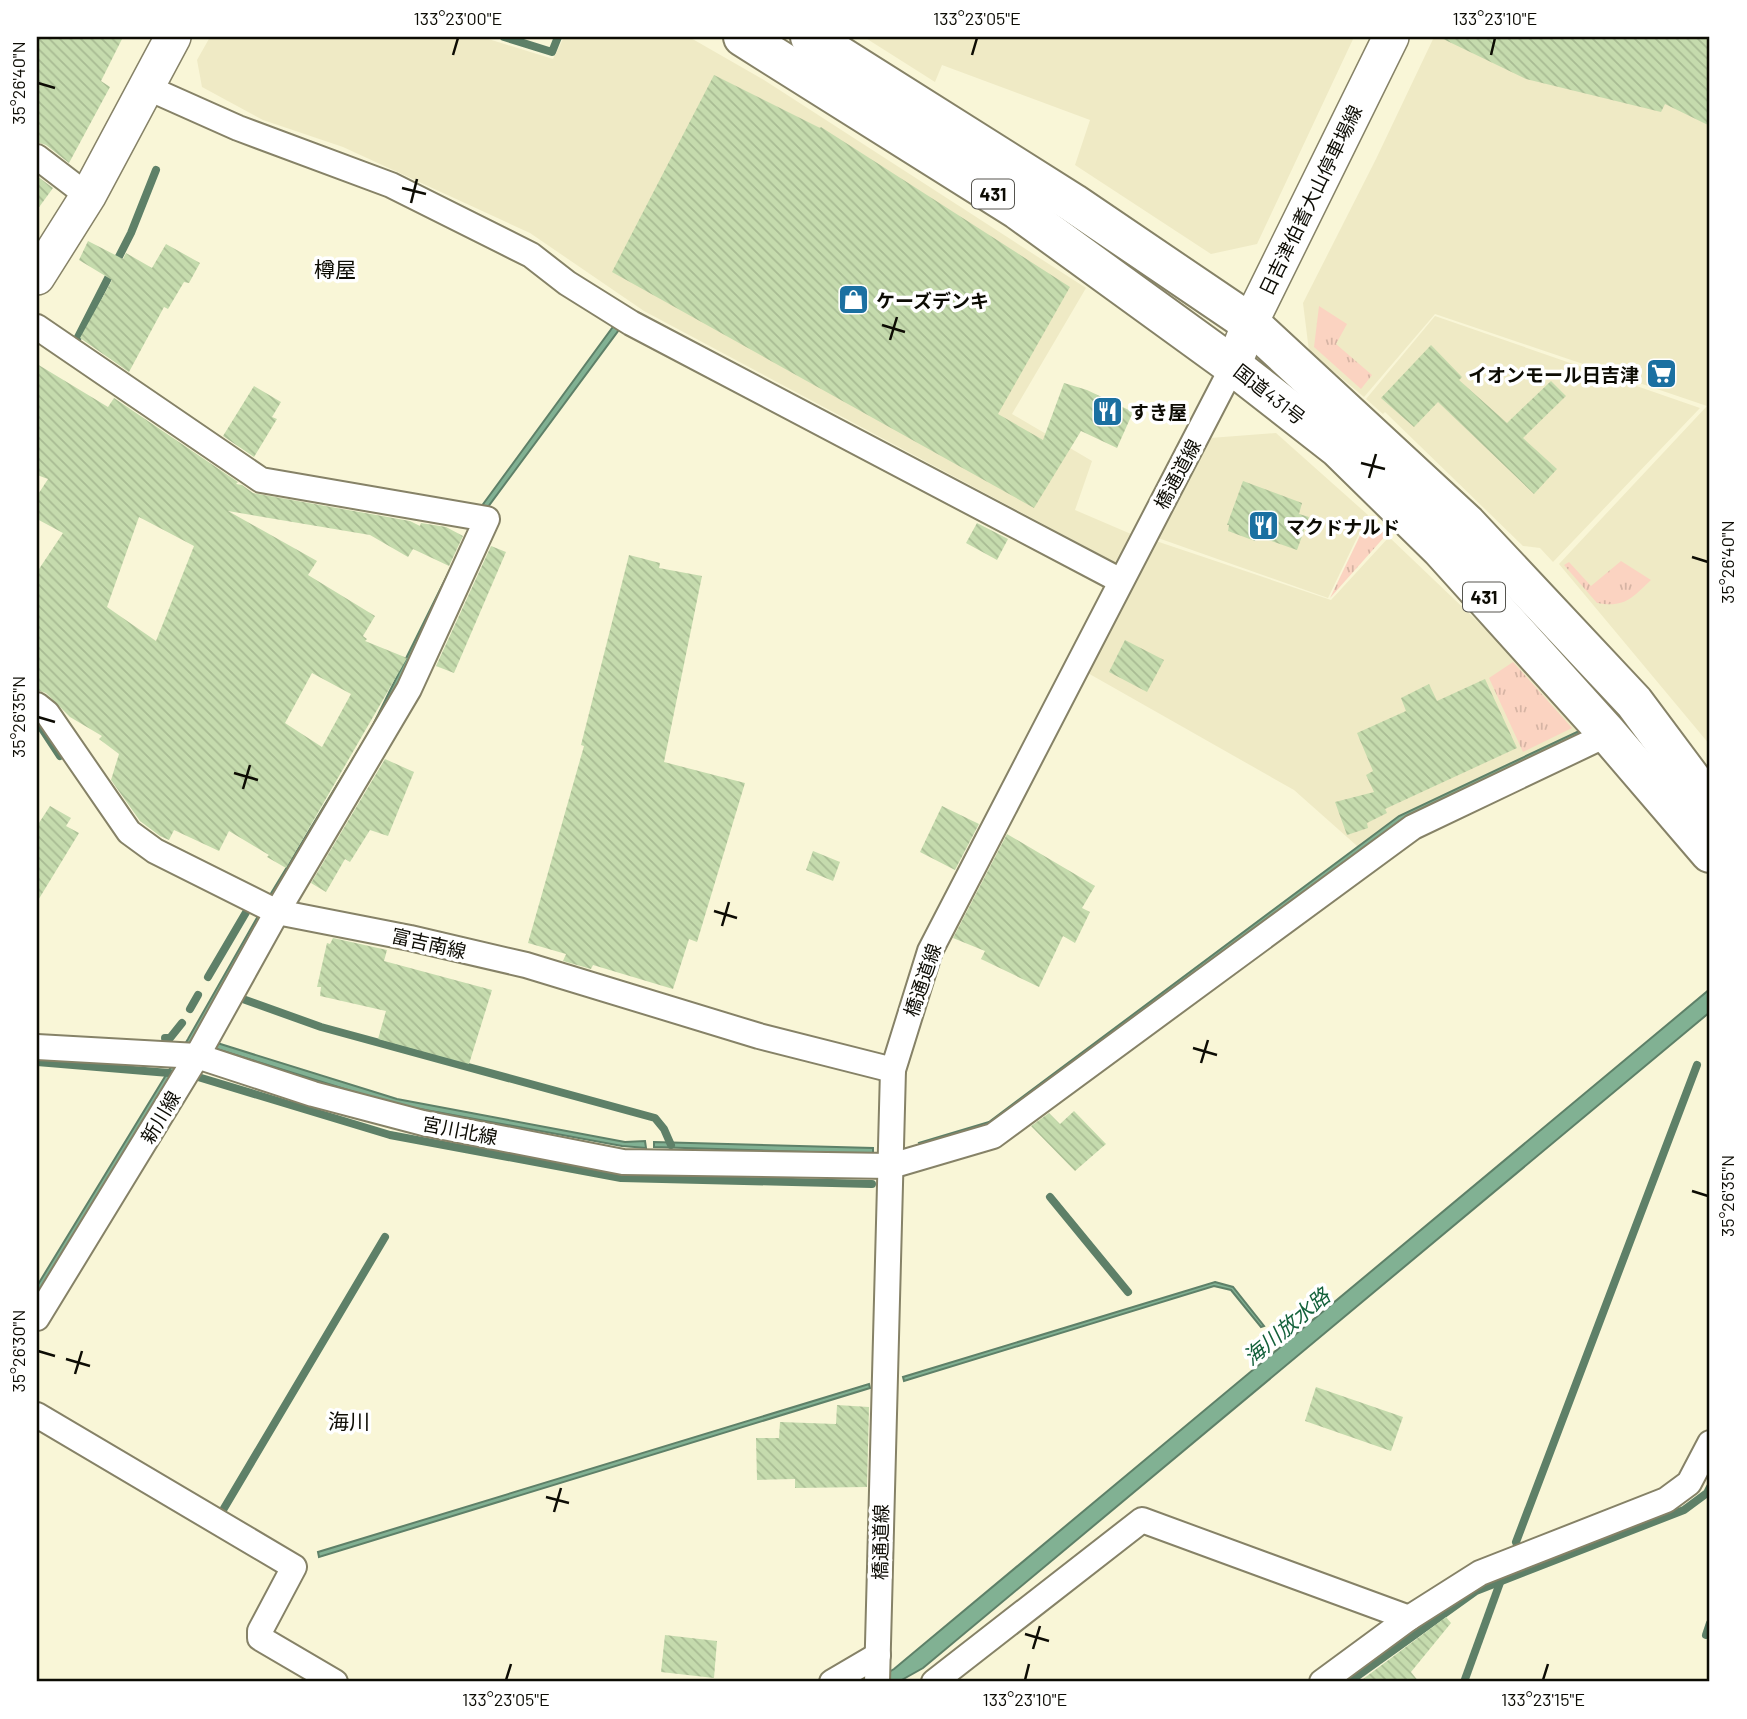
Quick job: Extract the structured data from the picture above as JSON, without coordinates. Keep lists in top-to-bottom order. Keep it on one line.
{"streets":{"highway":["431","国道431号"],"main road":["日吉津伯耆大山停車場線"],"street":["橋通道線","富吉南線","新川線","宮川北線"]},"crossings":[["日吉津伯耆大山停車場線","国道431号"],["日吉津伯耆大山停車場線","橋通道線"],["国道431号","橋通道線"],["国道431号","宮川北線"],["橋通道線","富吉南線"],["橋通道線","宮川北線"],["富吉南線","新川線"],["新川線","宮川北線"]],"districts":["樽屋","海川"],"water":["海川放水路"],"places":{"shop":["ケーズデンキ"],"supermarket":["イオンモール日吉津"],"restaurant":["すき屋","マクドナルド"]},"coordinates":["133°23'00\"E","133°23'05\"E","133°23'10\"E","35°26'40\"N","35°26'35\"N","35°26'30\"N","133°23'15\"E"]}
